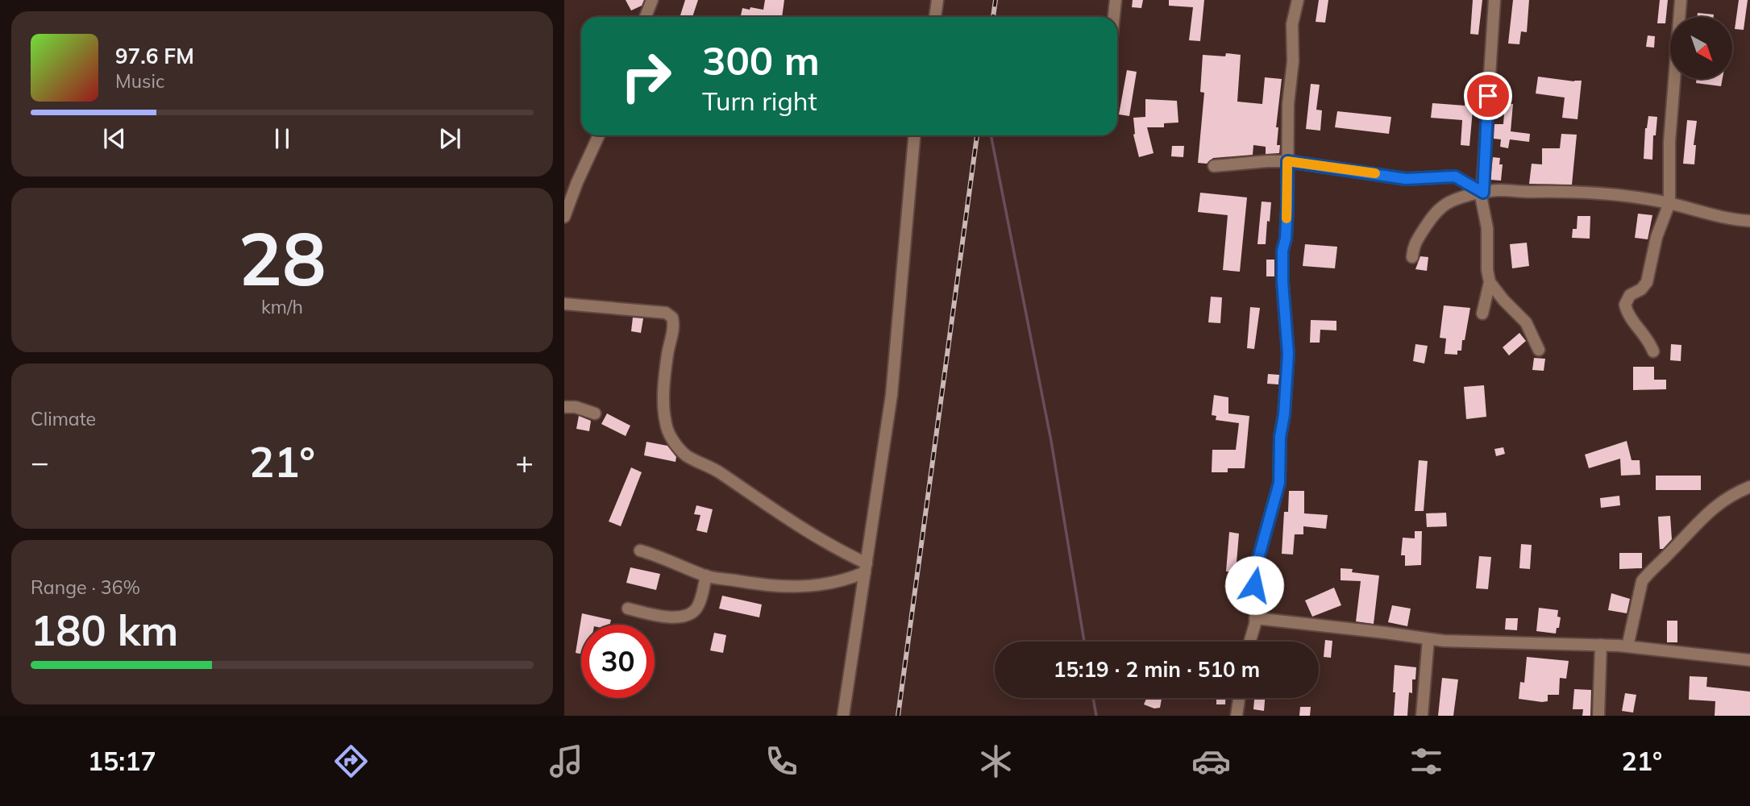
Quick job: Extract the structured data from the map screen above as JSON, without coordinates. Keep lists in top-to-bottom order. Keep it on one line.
{"north":"bottom right","page":{"turn":["300 m","Turn right"],"song":["97.6 FM","Music"],"tile":[["28","km/h"],"Climate",["Range · 36%","180 km"]],"heat":["−","21°","+"],"limit":"30","trip":"15:19 · 2 min · 510 m","tabs":["15:17","21°"]}}
